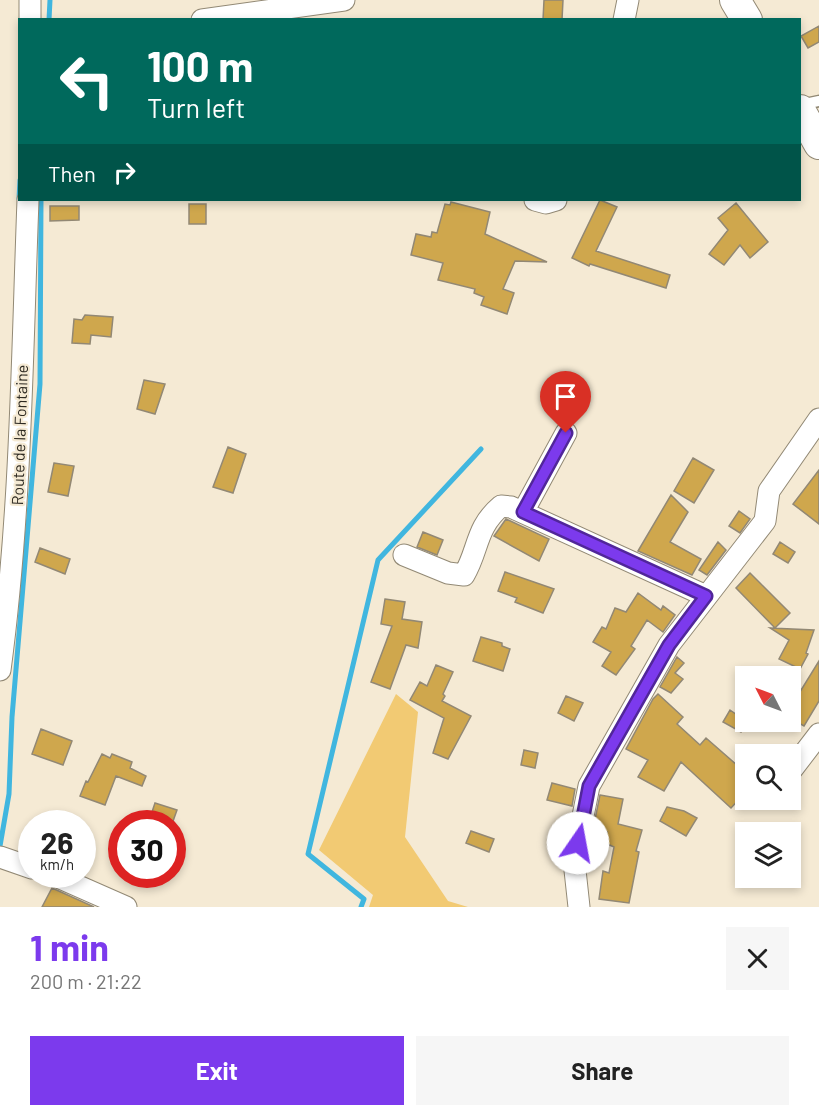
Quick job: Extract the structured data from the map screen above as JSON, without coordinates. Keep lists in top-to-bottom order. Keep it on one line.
{"streets":{"street":["Route de la Fontaine"]},"north":"top left","page":{"turn":["100 m","Turn left"],"then":"Then","speed":"26 km/h","limit":"30","heading":["1 min","200 m · 21:22"],"buttons":["Exit","Share"]}}
